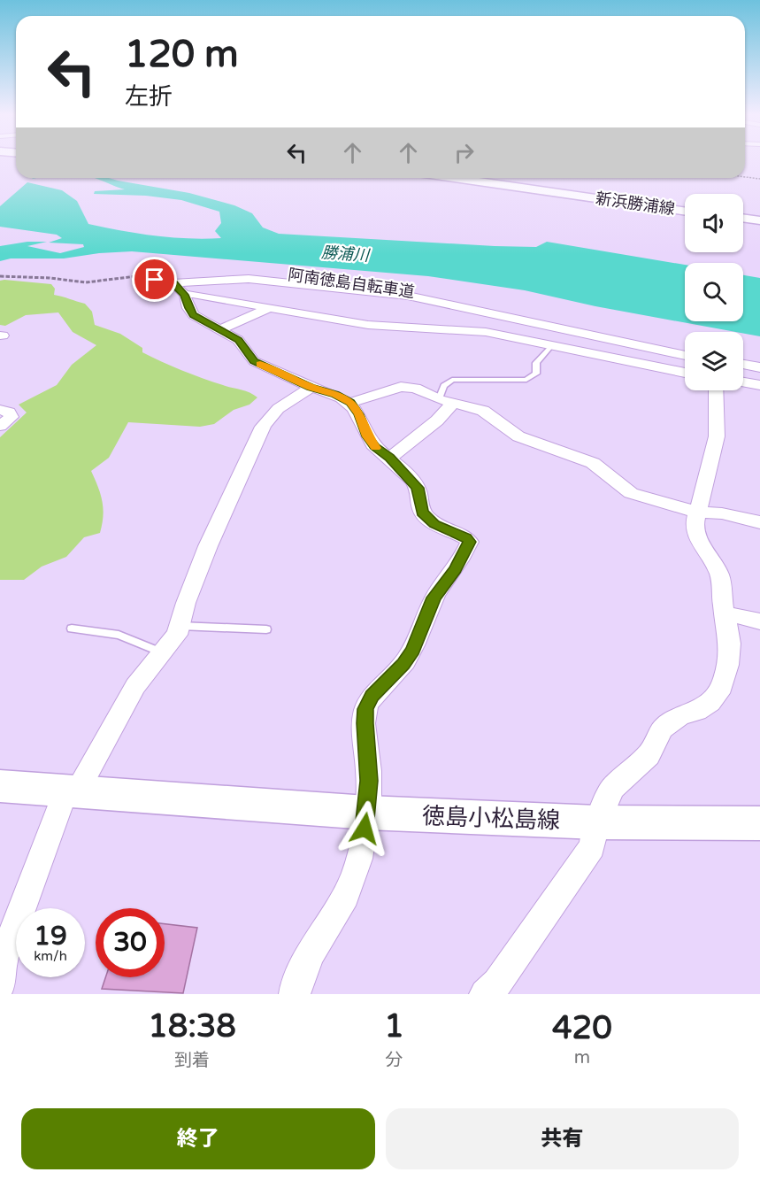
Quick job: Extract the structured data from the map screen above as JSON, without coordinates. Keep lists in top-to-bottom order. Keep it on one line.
{"streets":{"main road":["新浜勝浦線","徳島小松島線"]},"water":["勝浦川"],"page":{"turn":["120 m","左折"],"speed":"19 km/h","limit":"30","eta":["18:38","到着","1","分","420","m"],"buttons":["終了","共有"]}}
